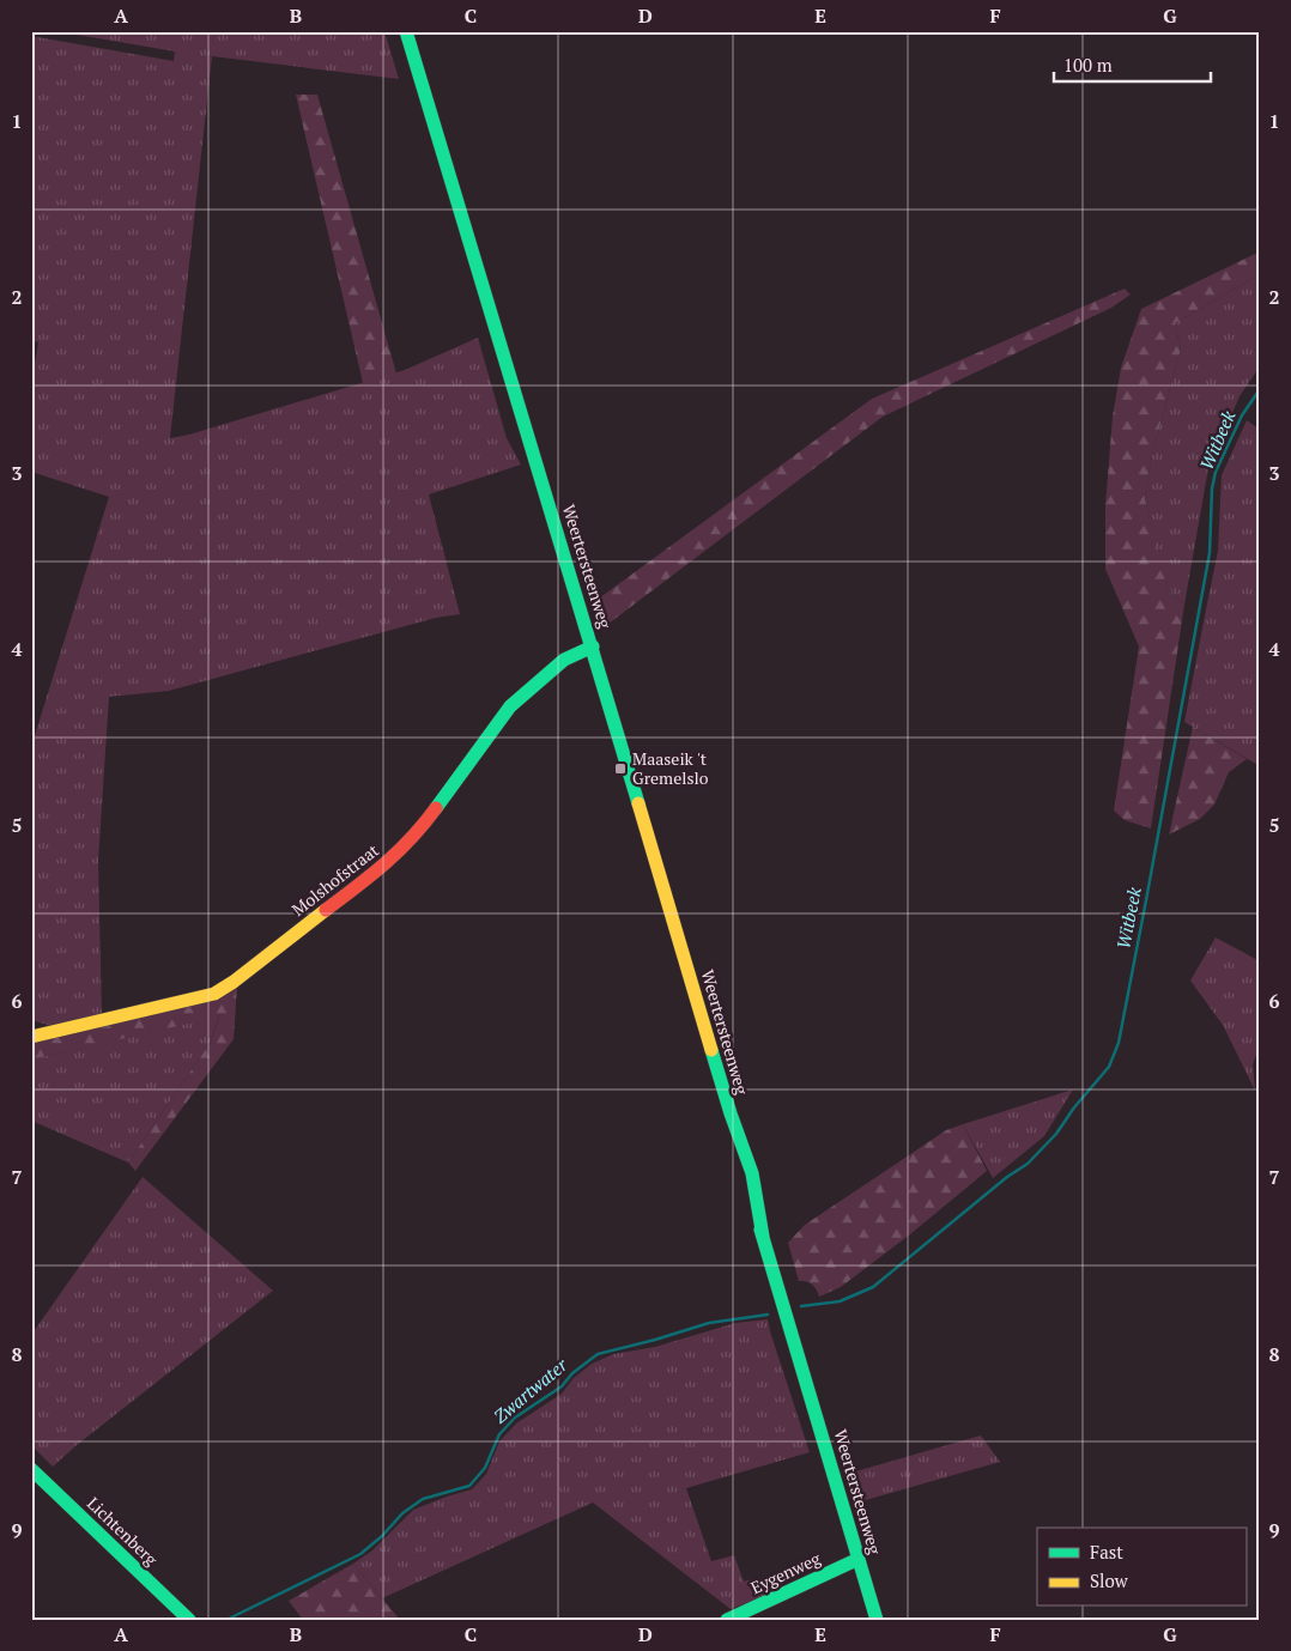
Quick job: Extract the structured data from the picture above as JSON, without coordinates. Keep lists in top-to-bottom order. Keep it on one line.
{"streets":{"main road":["Weertersteenweg","Molshofstraat","Lichtenberg","Eygenweg"]},"crossings":[["Weertersteenweg","Molshofstraat"],["Weertersteenweg","Eygenweg"]],"water":["Witbeek","Zwartwater"],"places":{"transit":["Maaseik 't Gremelslo"]},"legend":["Fast","Slow"],"scale_bar":"100 m","grid":{"columns":["A","B","C","D","E","F","G"],"rows":["1","2","3","4","5","6","7","8","9"]}}
